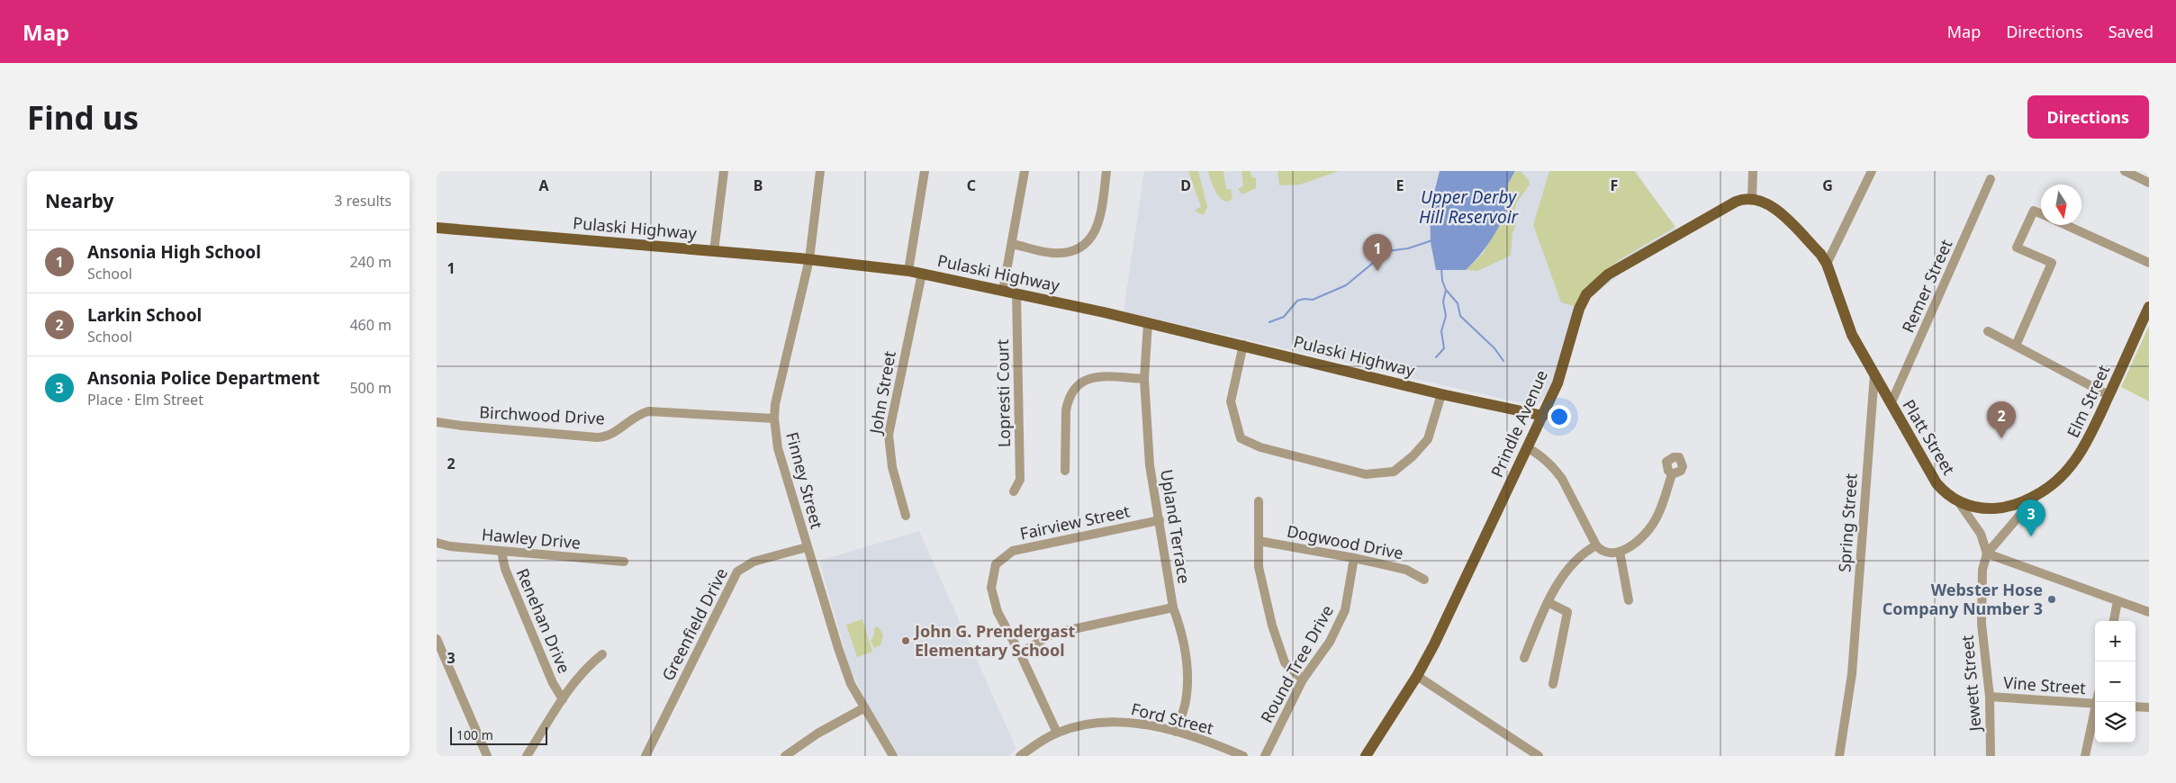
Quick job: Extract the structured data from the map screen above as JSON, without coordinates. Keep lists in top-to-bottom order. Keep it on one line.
{"streets":{"main road":["Pulaski Highway","Elm Street","Prindle Avenue","Platt Street"],"street":["Remer Street","John Street","Lopresti Court","Birchwood Drive","Finney Street","Fairview Street","Spring Street","Upland Terrace","Hawley Drive","Dogwood Drive","Renehan Drive","Greenfield Drive","Round Tree Drive","Jewett Street","Vine Street","Ford Street"]},"crossings":[["Pulaski Highway","John Street"],["Pulaski Highway","Lopresti Court"],["Pulaski Highway","Prindle Avenue"],["Pulaski Highway","Finney Street"],["Pulaski Highway","Upland Terrace"],["Remer Street","Platt Street"],["Elm Street","Platt Street"],["Elm Street","Jewett Street"],["Birchwood Drive","Finney Street"],["Prindle Avenue","Platt Street"],["Platt Street","Spring Street"],["Platt Street","Jewett Street"],["Finney Street","Greenfield Drive"],["Fairview Street","Upland Terrace"],["Fairview Street","Ford Street"],["Upland Terrace","Ford Street"],["Hawley Drive","Renehan Drive"],["Dogwood Drive","Round Tree Drive"],["Jewett Street","Vine Street"]],"water":["Upper Derby Hill Reservoir"],"places":["Webster Hose Company Number 3","John G. Prendergast Elementary School"],"scale_bar":"100 m","north":"bottom","page":{"header":"Map","nav":["Map","Directions","Saved"],"buttons":"Directions","title":"Find us","heading":["Nearby","3 results"],"list":[{"mark":"1","name":"Ansonia High School","note":"School","value":"240 m"},{"mark":"2","name":"Larkin School","note":"School","value":"460 m"},{"mark":"3","name":"Ansonia Police Department","note":"Place · Elm Street","value":"500 m"}],"pins":["1","2","3"],"map_buttons":["+","−"],"scale":"100 m"},"grid":{"columns":["A","B","C","D","E","F","G"],"rows":["1","2","3"]}}
